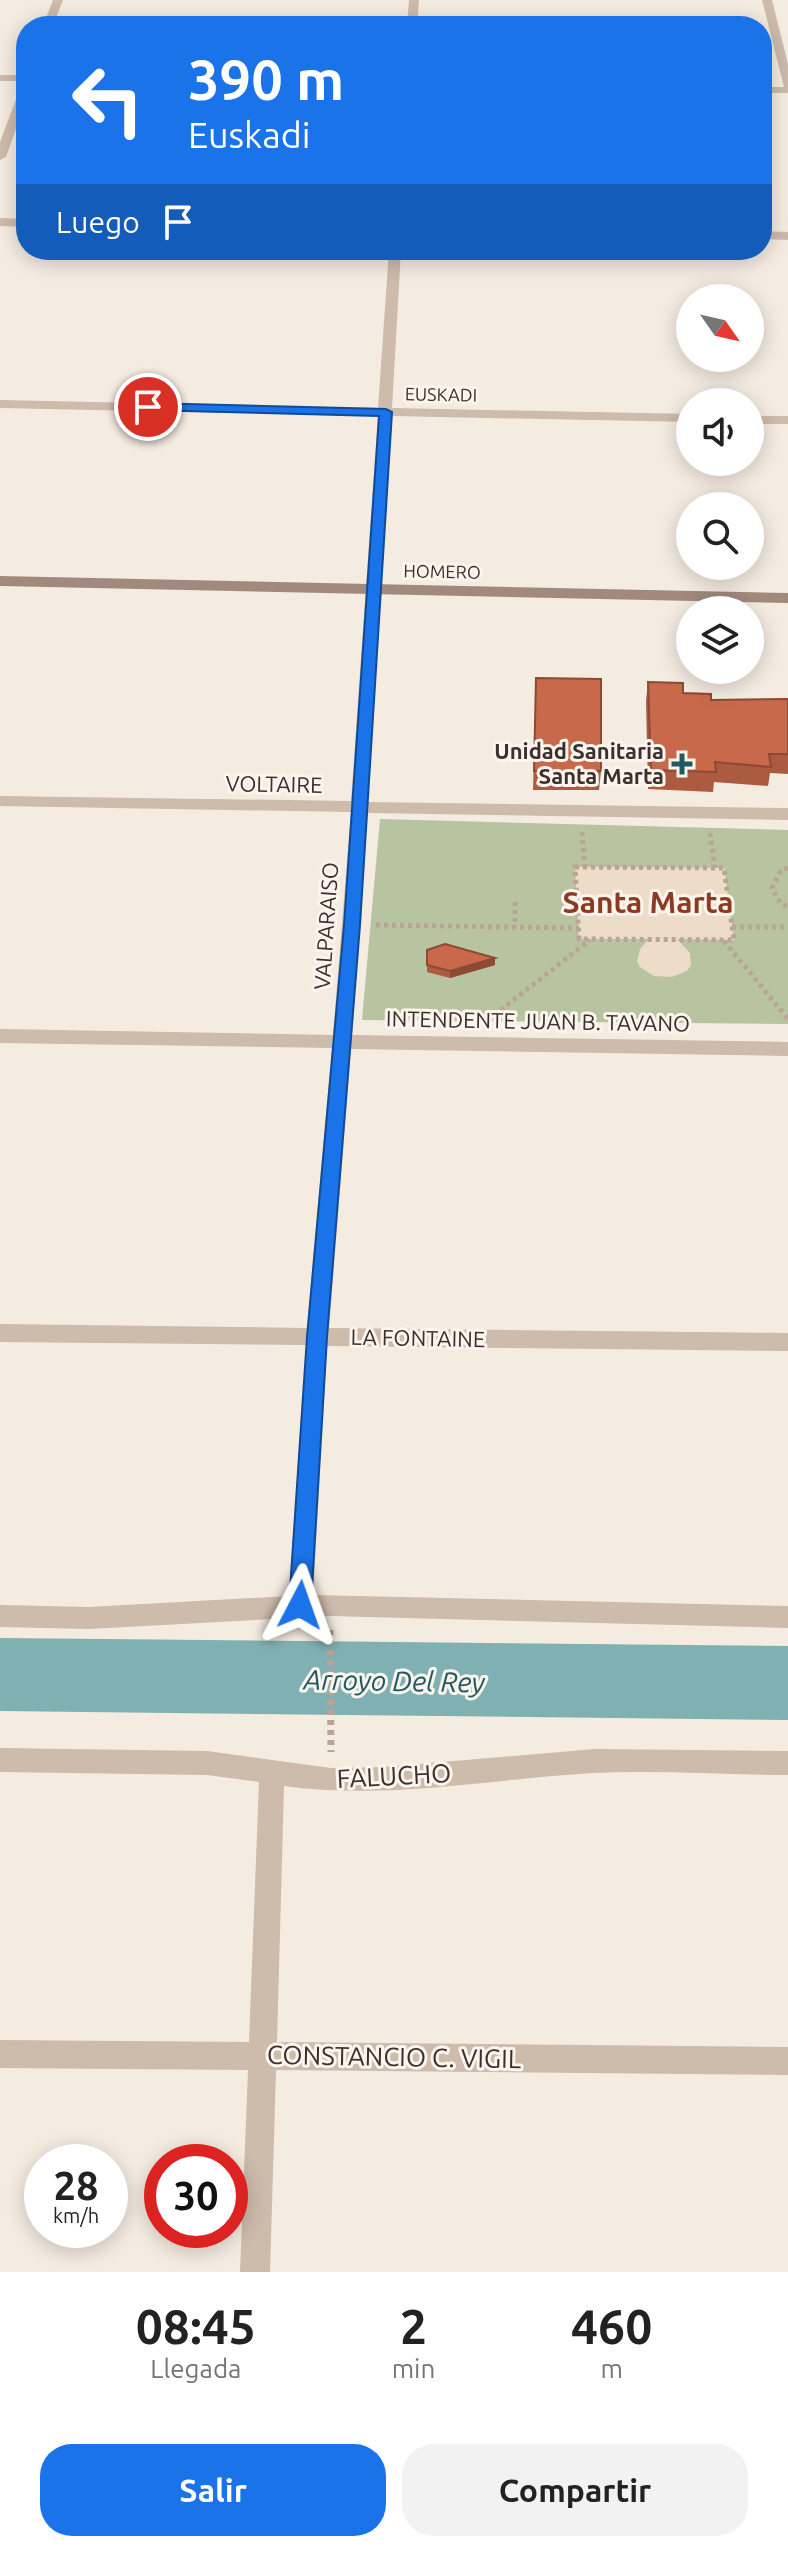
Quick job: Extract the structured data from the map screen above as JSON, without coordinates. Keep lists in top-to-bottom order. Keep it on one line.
{"streets":{"main road":["HOMERO"],"street":["EUSKADI","VOLTAIRE","VALPARAISO","INTENDENTE JUAN B. TAVANO","LA FONTAINE","FALUCHO","CONSTANCIO C. VIGIL"]},"crossings":[["EUSKADI","VALPARAISO"],["HOMERO","VALPARAISO"],["VOLTAIRE","VALPARAISO"],["VALPARAISO","INTENDENTE JUAN B. TAVANO"],["VALPARAISO","LA FONTAINE"]],"districts":["Santa Marta"],"water":["Arroyo Del Rey"],"places":{"health":["Unidad Sanitaria Santa Marta"]},"north":"bottom right","page":{"turn":["390 m","Euskadi"],"then":"Luego","speed":"28 km/h","limit":"30","eta":["08:45","Llegada","2","min","460","m"],"buttons":["Salir","Compartir"]}}
